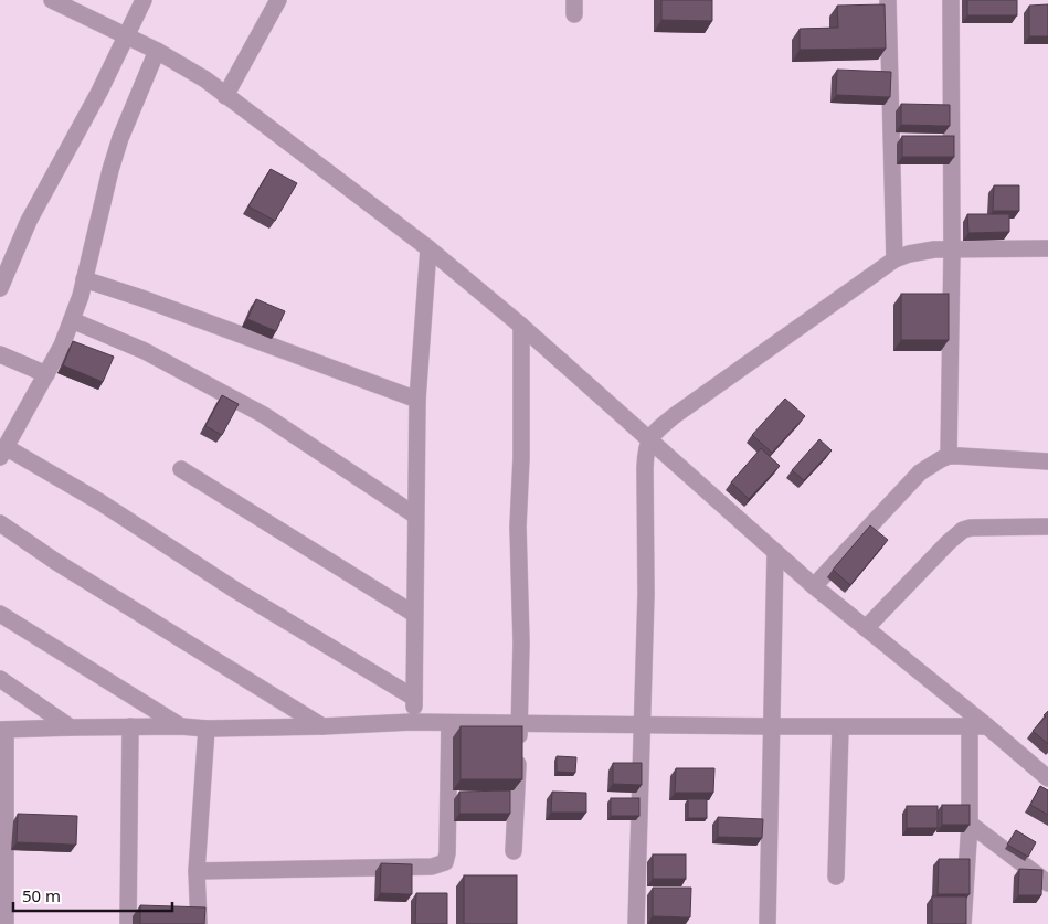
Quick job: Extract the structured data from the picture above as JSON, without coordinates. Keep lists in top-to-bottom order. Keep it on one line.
{"scale_bar":"50 m"}
